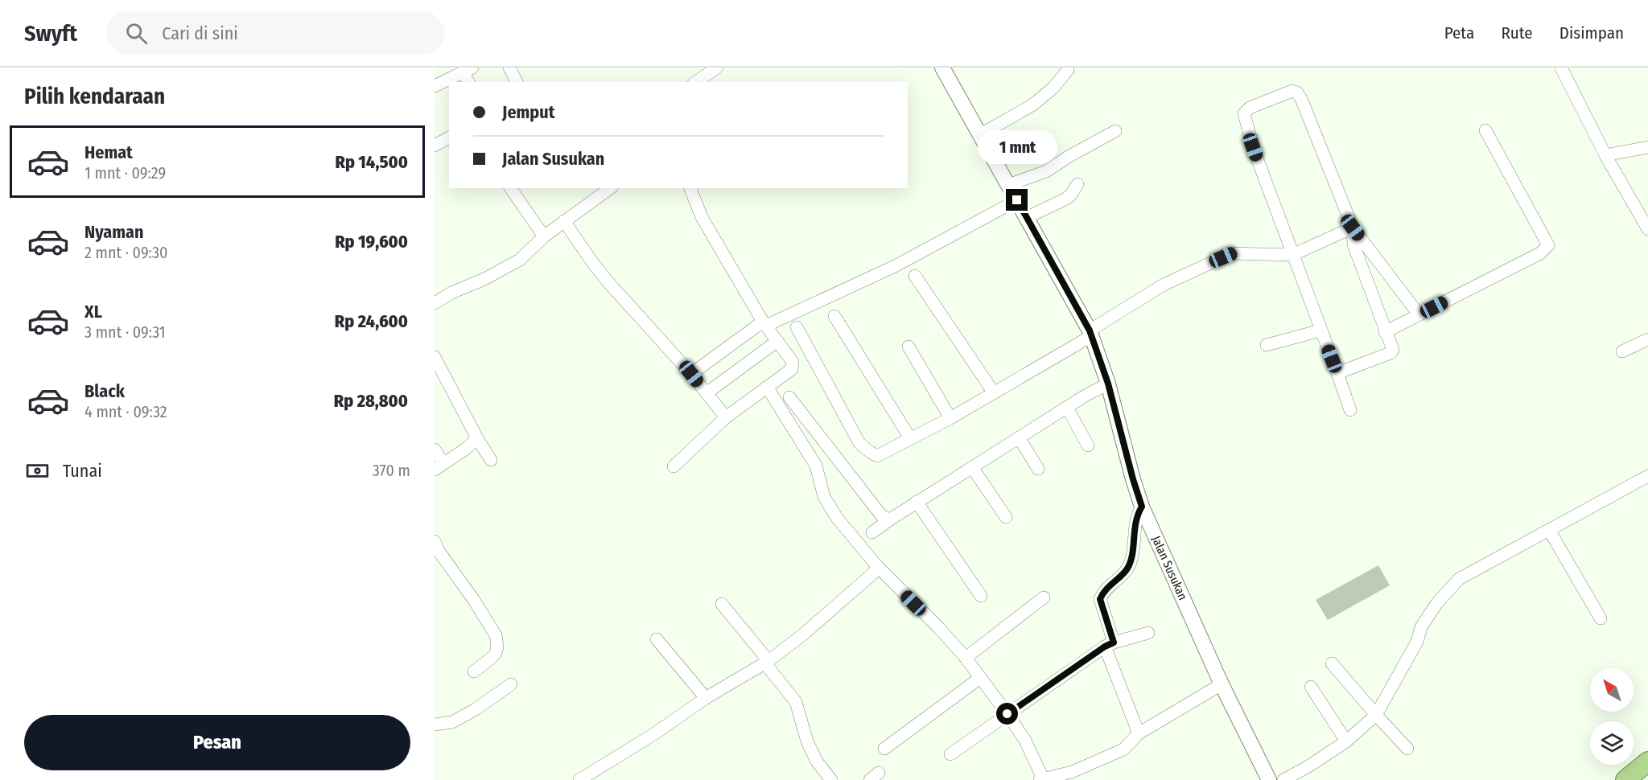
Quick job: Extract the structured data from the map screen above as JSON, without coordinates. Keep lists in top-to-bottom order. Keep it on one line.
{"streets":{"street":["Jalan Susukan"]},"north":"top left","page":{"header":"Swyft","search":"Cari di sini","nav":["Peta","Rute","Disimpan"],"heading":"Pilih kendaraan","banner":["Jemput","Jalan Susukan"],"list":[{"name":"Hemat","note":"1 mnt · 09:29","value":"Rp 14,500"},{"name":"Nyaman","note":"2 mnt · 09:30","value":"Rp 19,600"},{"name":"XL","note":"3 mnt · 09:31","value":"Rp 24,600"},{"name":"Black","note":"4 mnt · 09:32","value":"Rp 28,800"}],"bubble":"1 mnt","pay":["Tunai","370 m"],"buttons":"Pesan"}}
